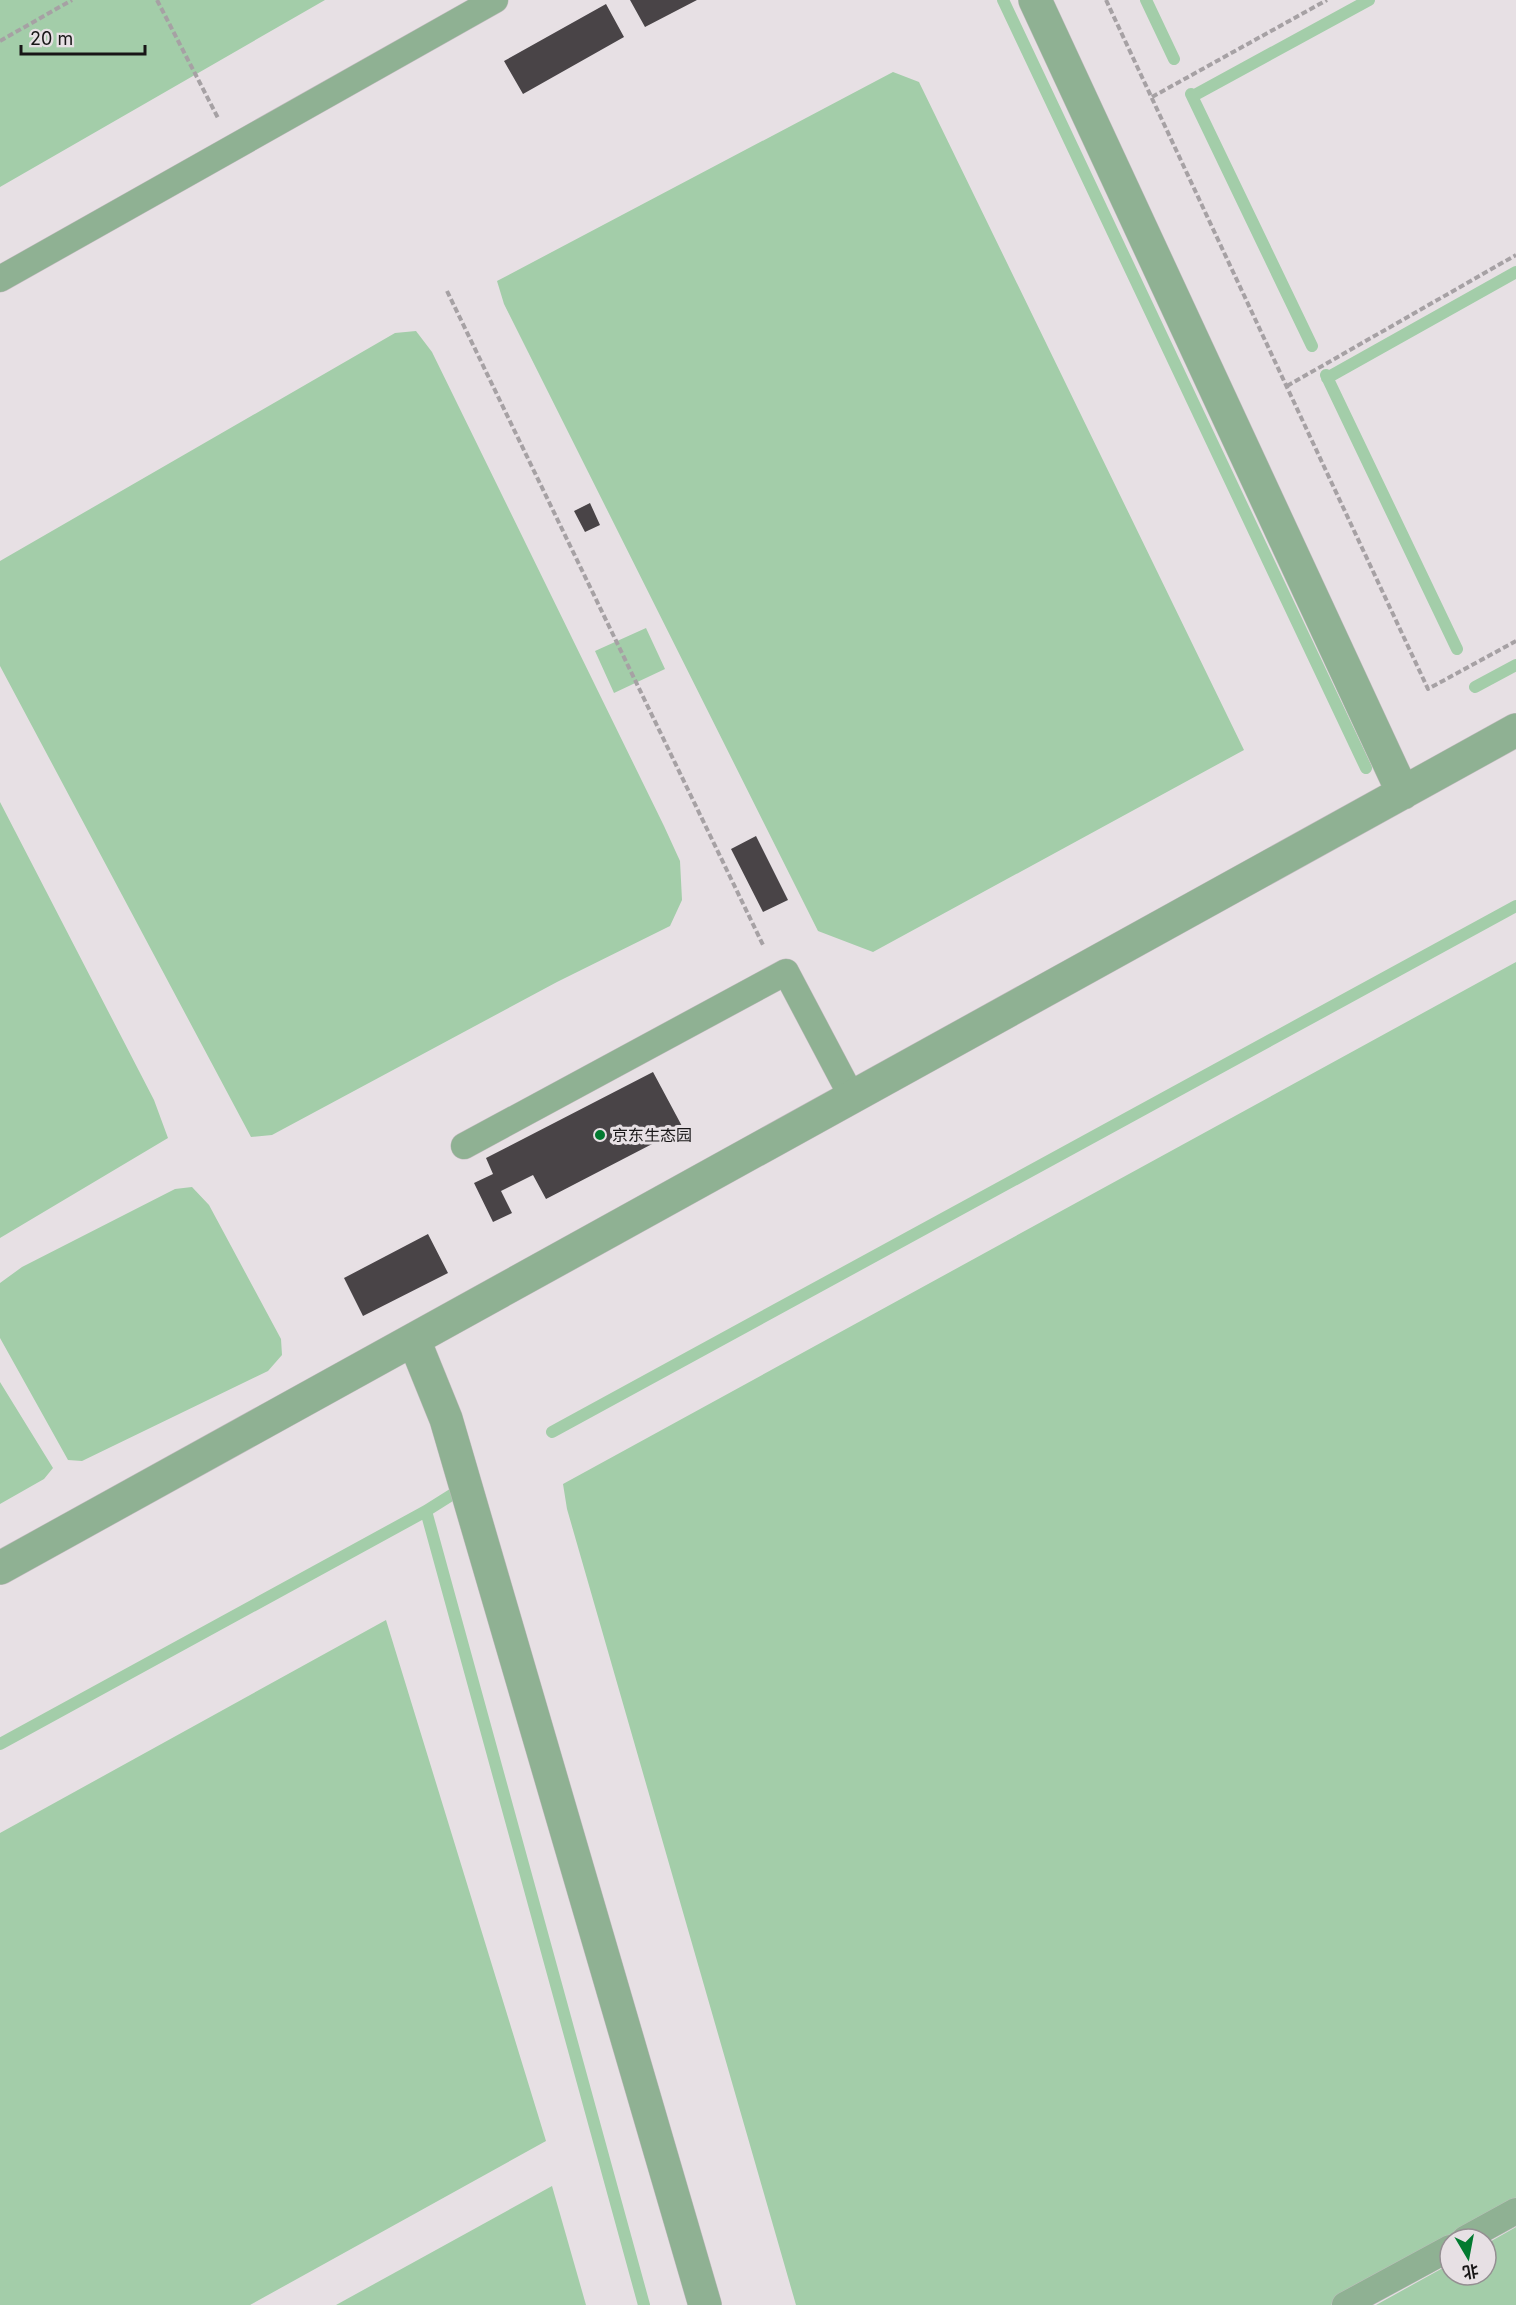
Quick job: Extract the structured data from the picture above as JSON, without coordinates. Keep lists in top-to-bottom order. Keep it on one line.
{"places":["京东生态园"],"scale_bar":"20 m","north":"bottom"}
